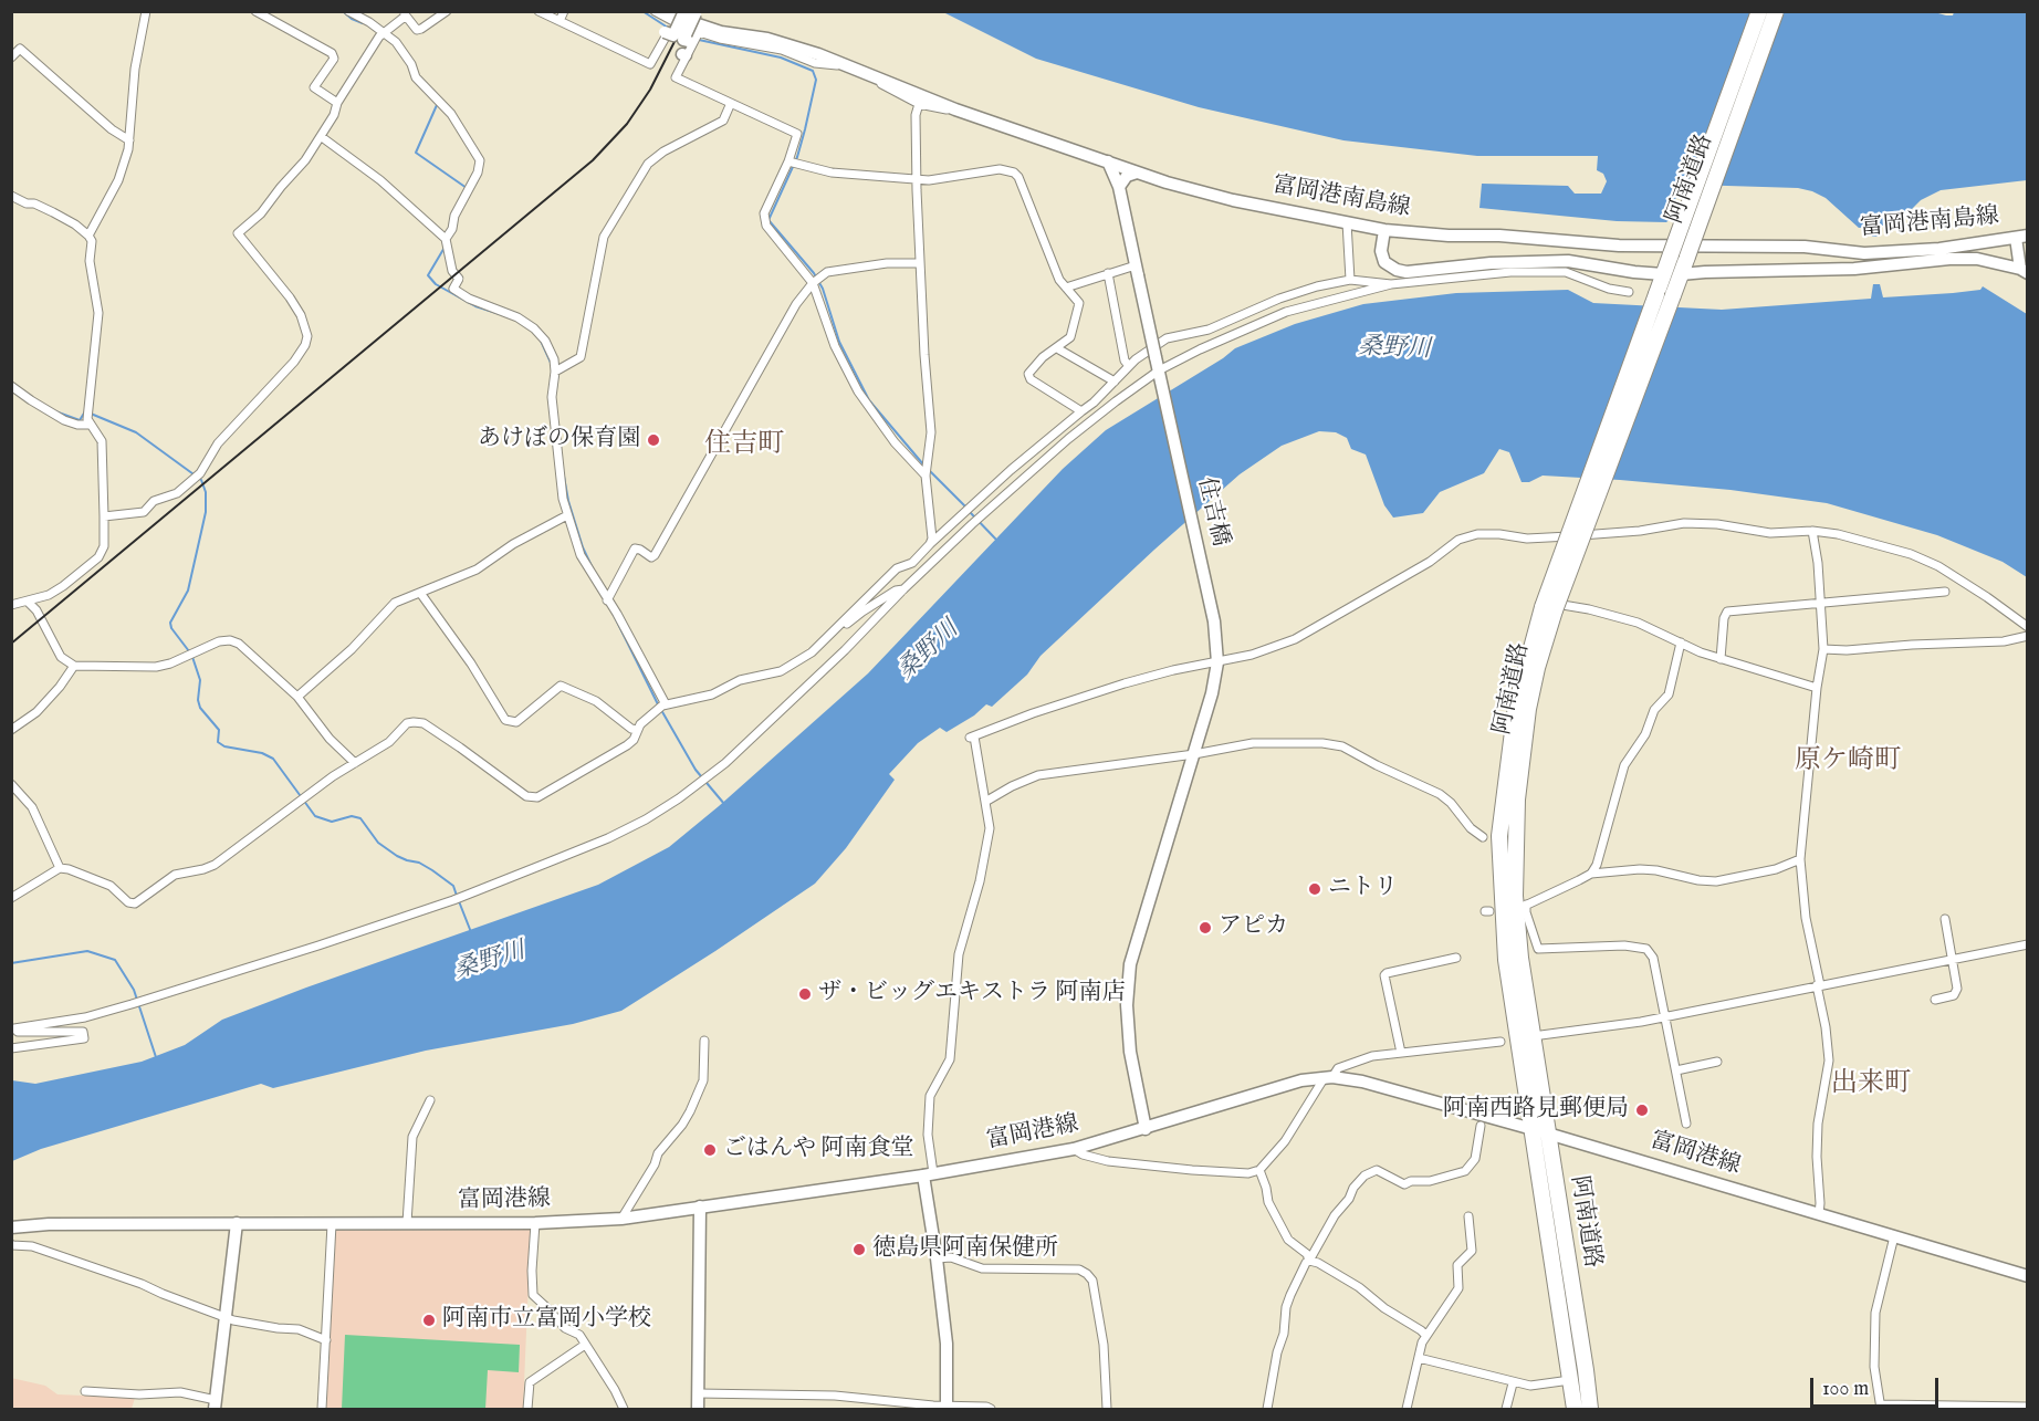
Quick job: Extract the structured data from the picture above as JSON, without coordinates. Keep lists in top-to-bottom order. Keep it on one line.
{"streets":{"highway":["阿南道路"],"main road":["富岡港南島線","住吉橋","富岡港線"]},"crossings":[["阿南道路","富岡港線"],["富岡港南島線","住吉橋"],["住吉橋","富岡港線"]],"districts":["住吉町","原ケ崎町","出来町"],"water":["桑野川"],"places":["あけぼの保育園","ニトリ","アピカ","ザ・ビッグエキストラ 阿南店","阿南西路見郵便局","ごはんや 阿南食堂","徳島県阿南保健所","阿南市立富岡小学校"],"scale_bar":"100 m"}
